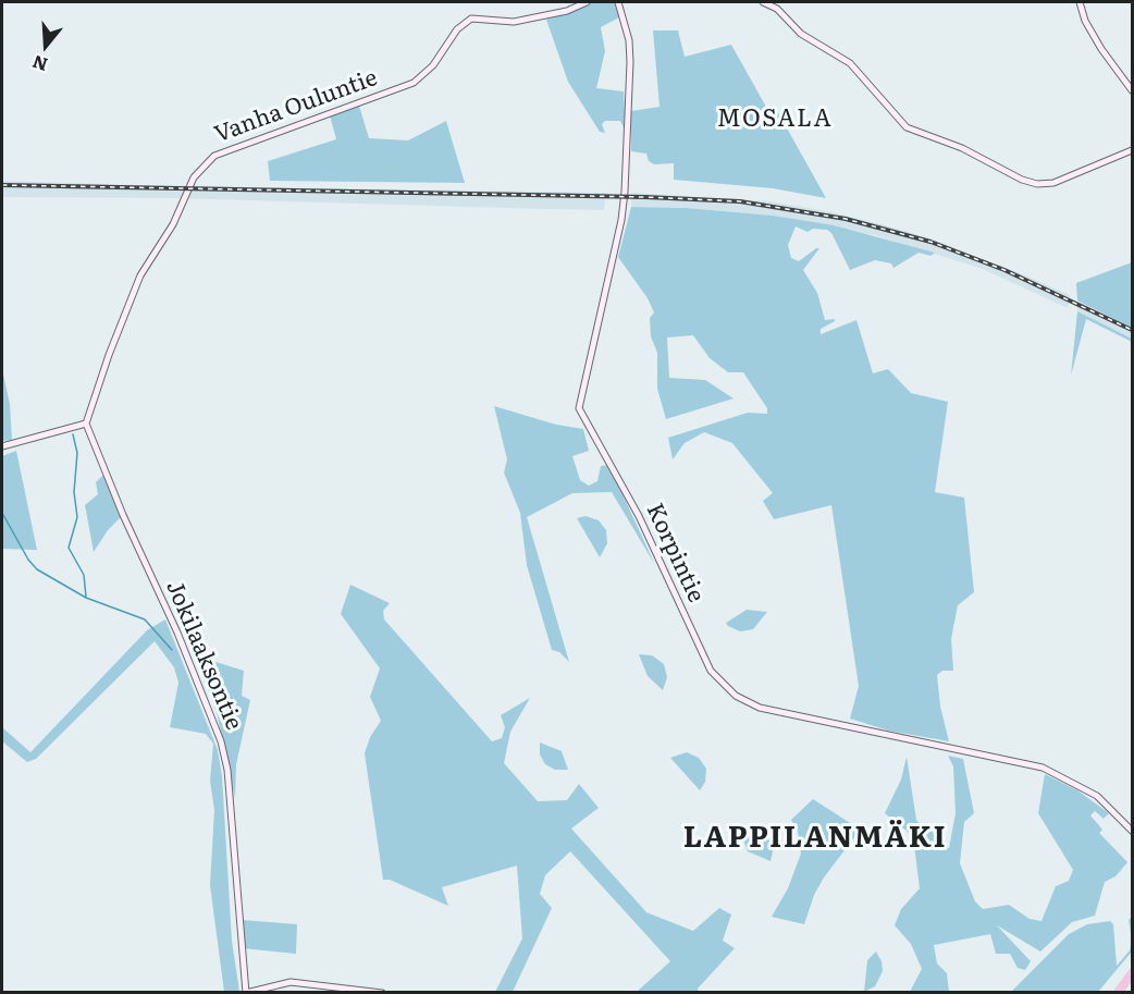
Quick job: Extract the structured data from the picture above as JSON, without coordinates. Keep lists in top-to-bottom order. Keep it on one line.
{"streets":{"street":["Vanha Ouluntie","Korpintie","Jokilaaksontie"]},"crossings":[["Vanha Ouluntie","Jokilaaksontie"]],"districts":["MOSALA","LAPPILANMÄKI"],"north":"bottom"}
